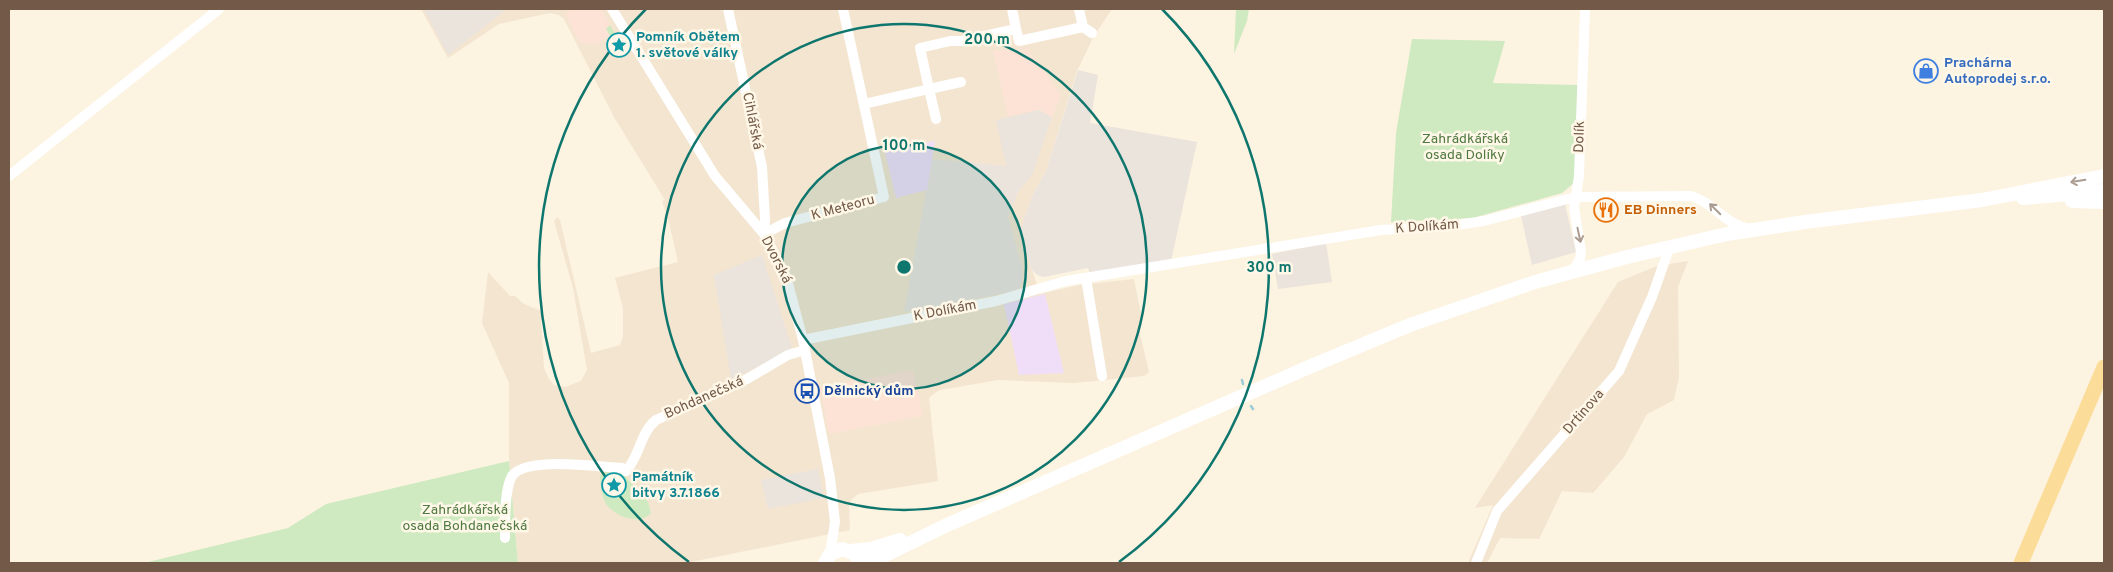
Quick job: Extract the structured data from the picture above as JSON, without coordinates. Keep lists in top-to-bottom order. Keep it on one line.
{"streets":{"main road":["Dvorská"],"street":["Cihlářská","Dolík","K Meteoru","K Dolíkám","Bohdanečská","Drtinova"]},"crossings":[["Cihlářská","K Meteoru"],["Cihlářská","Dvorská"],["Dolík","K Dolíkám"],["K Meteoru","Dvorská"],["K Dolíkám","Dvorská"],["K Dolíkám","Bohdanečská"],["Dvorská","Bohdanečská"]],"parks":["Zahrádkářská osada Dolíky","Zahrádkářská osada Bohdanečská"],"places":{"place":["Pomník Obětem 1. světové války","Památník bitvy 3.7.1866"],"shop":["Prachárna Autoprodej s.r.o."],"restaurant":["EB Dinners"],"bus stop":["Dělnický dům"]},"rings":["200 m","100 m","300 m"]}
